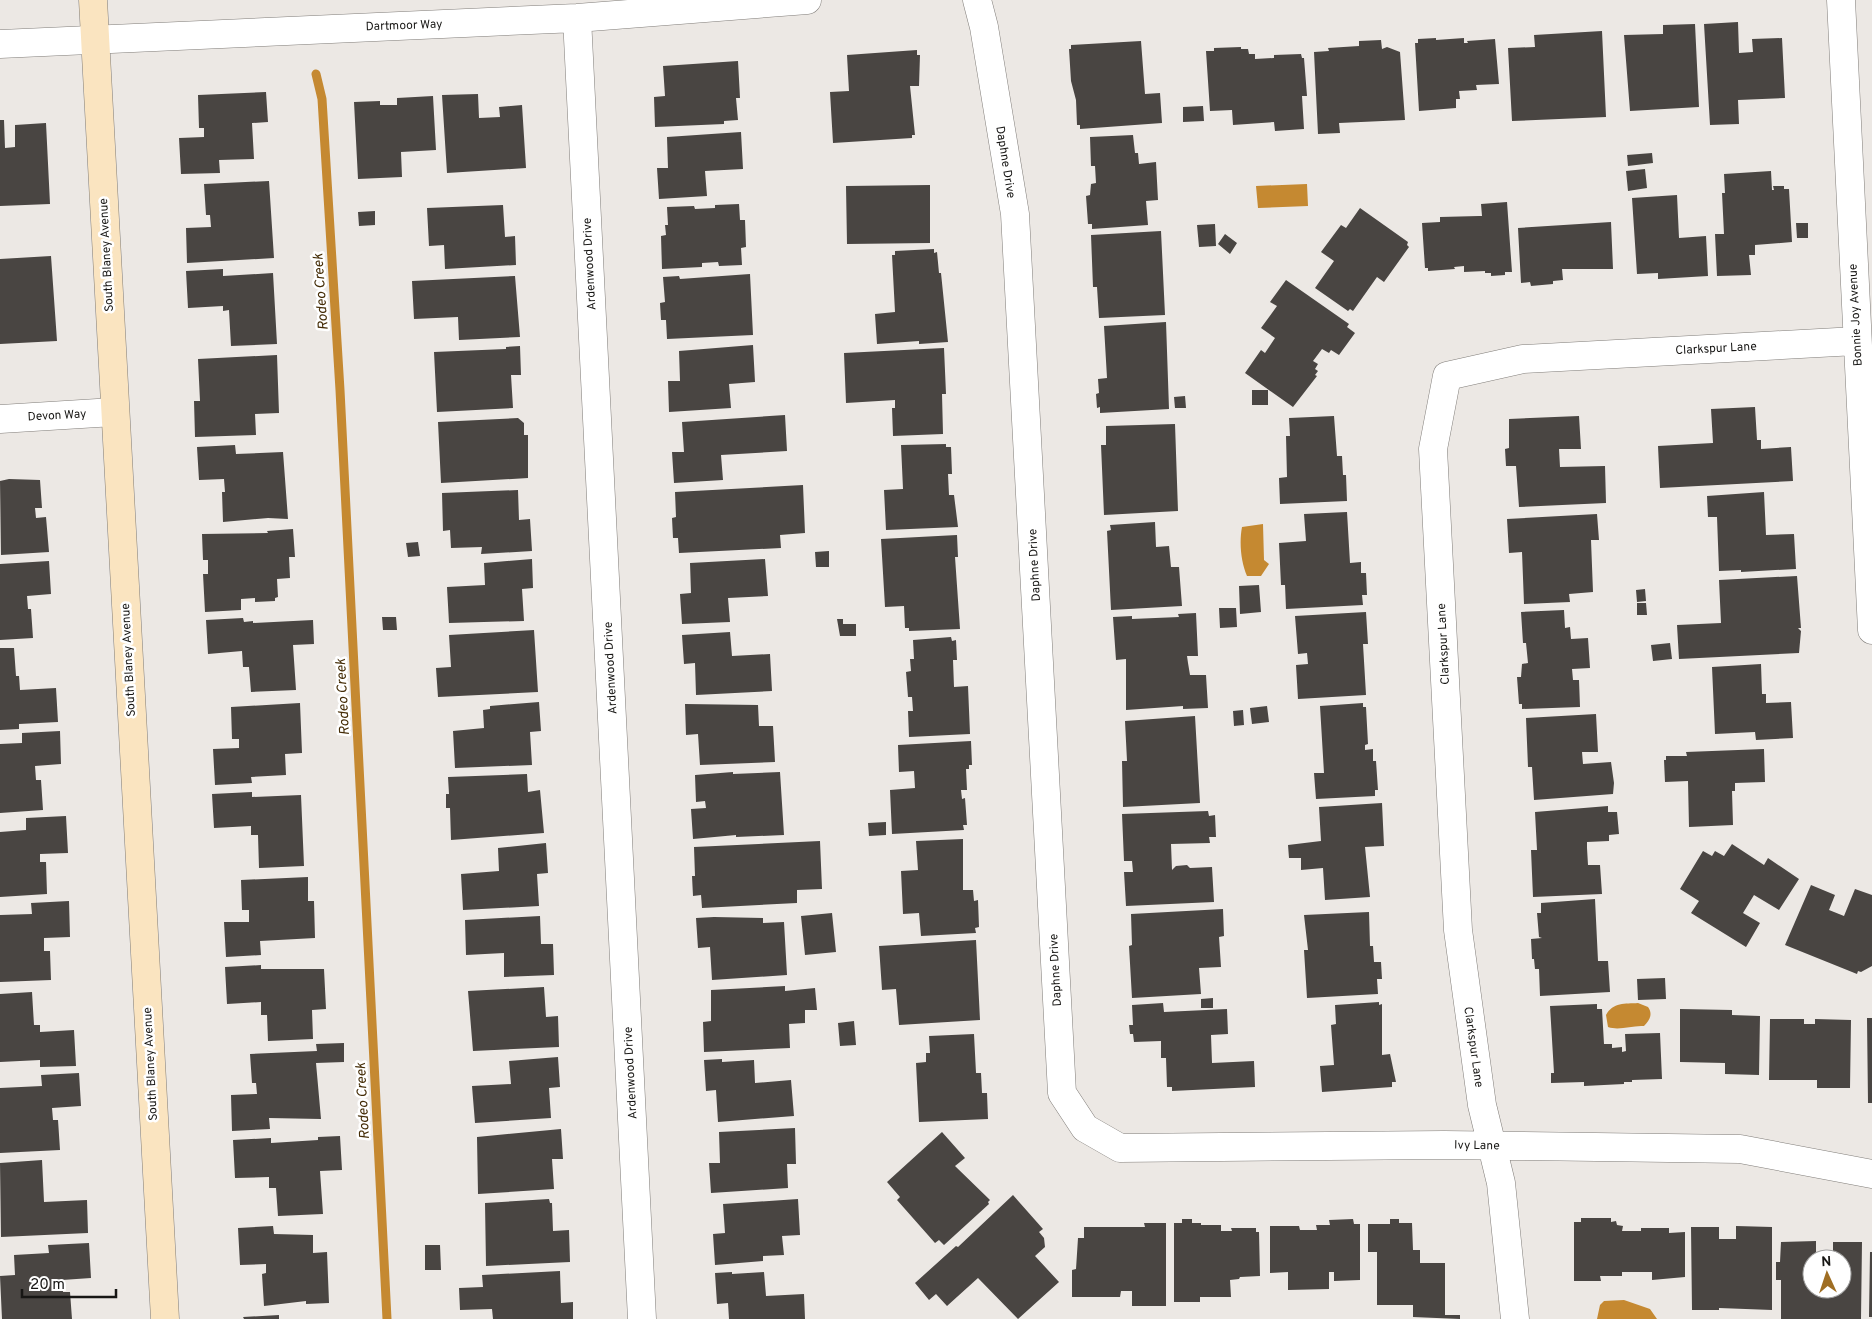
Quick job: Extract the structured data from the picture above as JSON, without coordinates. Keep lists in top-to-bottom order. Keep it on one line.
{"streets":{"street":["Dartmoor Way","Daphne Drive","South Blaney Avenue","Ardenwood Drive","Bonnie Joy Avenue","Clarkspur Lane","Devon Way","Ivy Lane"]},"crossings":[["Dartmoor Way","South Blaney Avenue"],["Dartmoor Way","Ardenwood Drive"],["Daphne Drive","Ivy Lane"],["South Blaney Avenue","Devon Way"],["Bonnie Joy Avenue","Clarkspur Lane"],["Clarkspur Lane","Ivy Lane"]],"water":["Rodeo Creek"],"scale_bar":"20 m","north":"top"}
